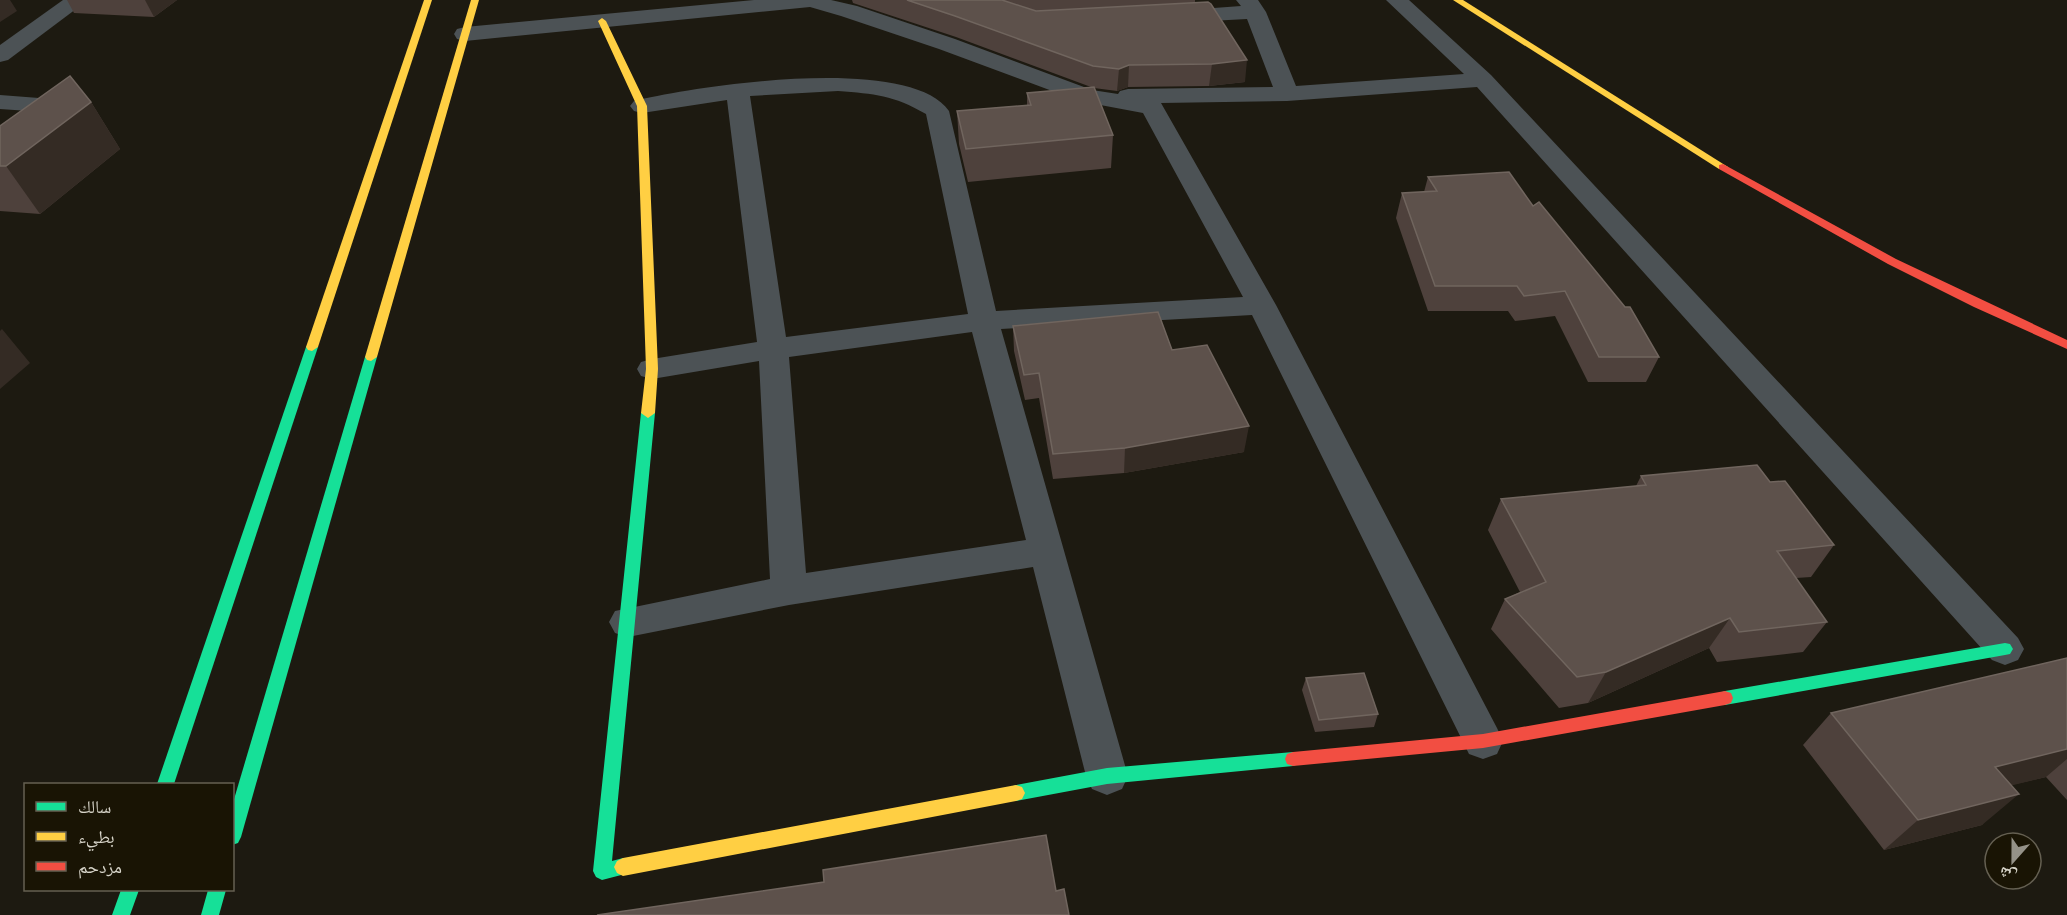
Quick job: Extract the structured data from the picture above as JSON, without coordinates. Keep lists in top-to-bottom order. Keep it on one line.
{"legend":["سالك","بطيء","مزدحم"],"north":"bottom"}
